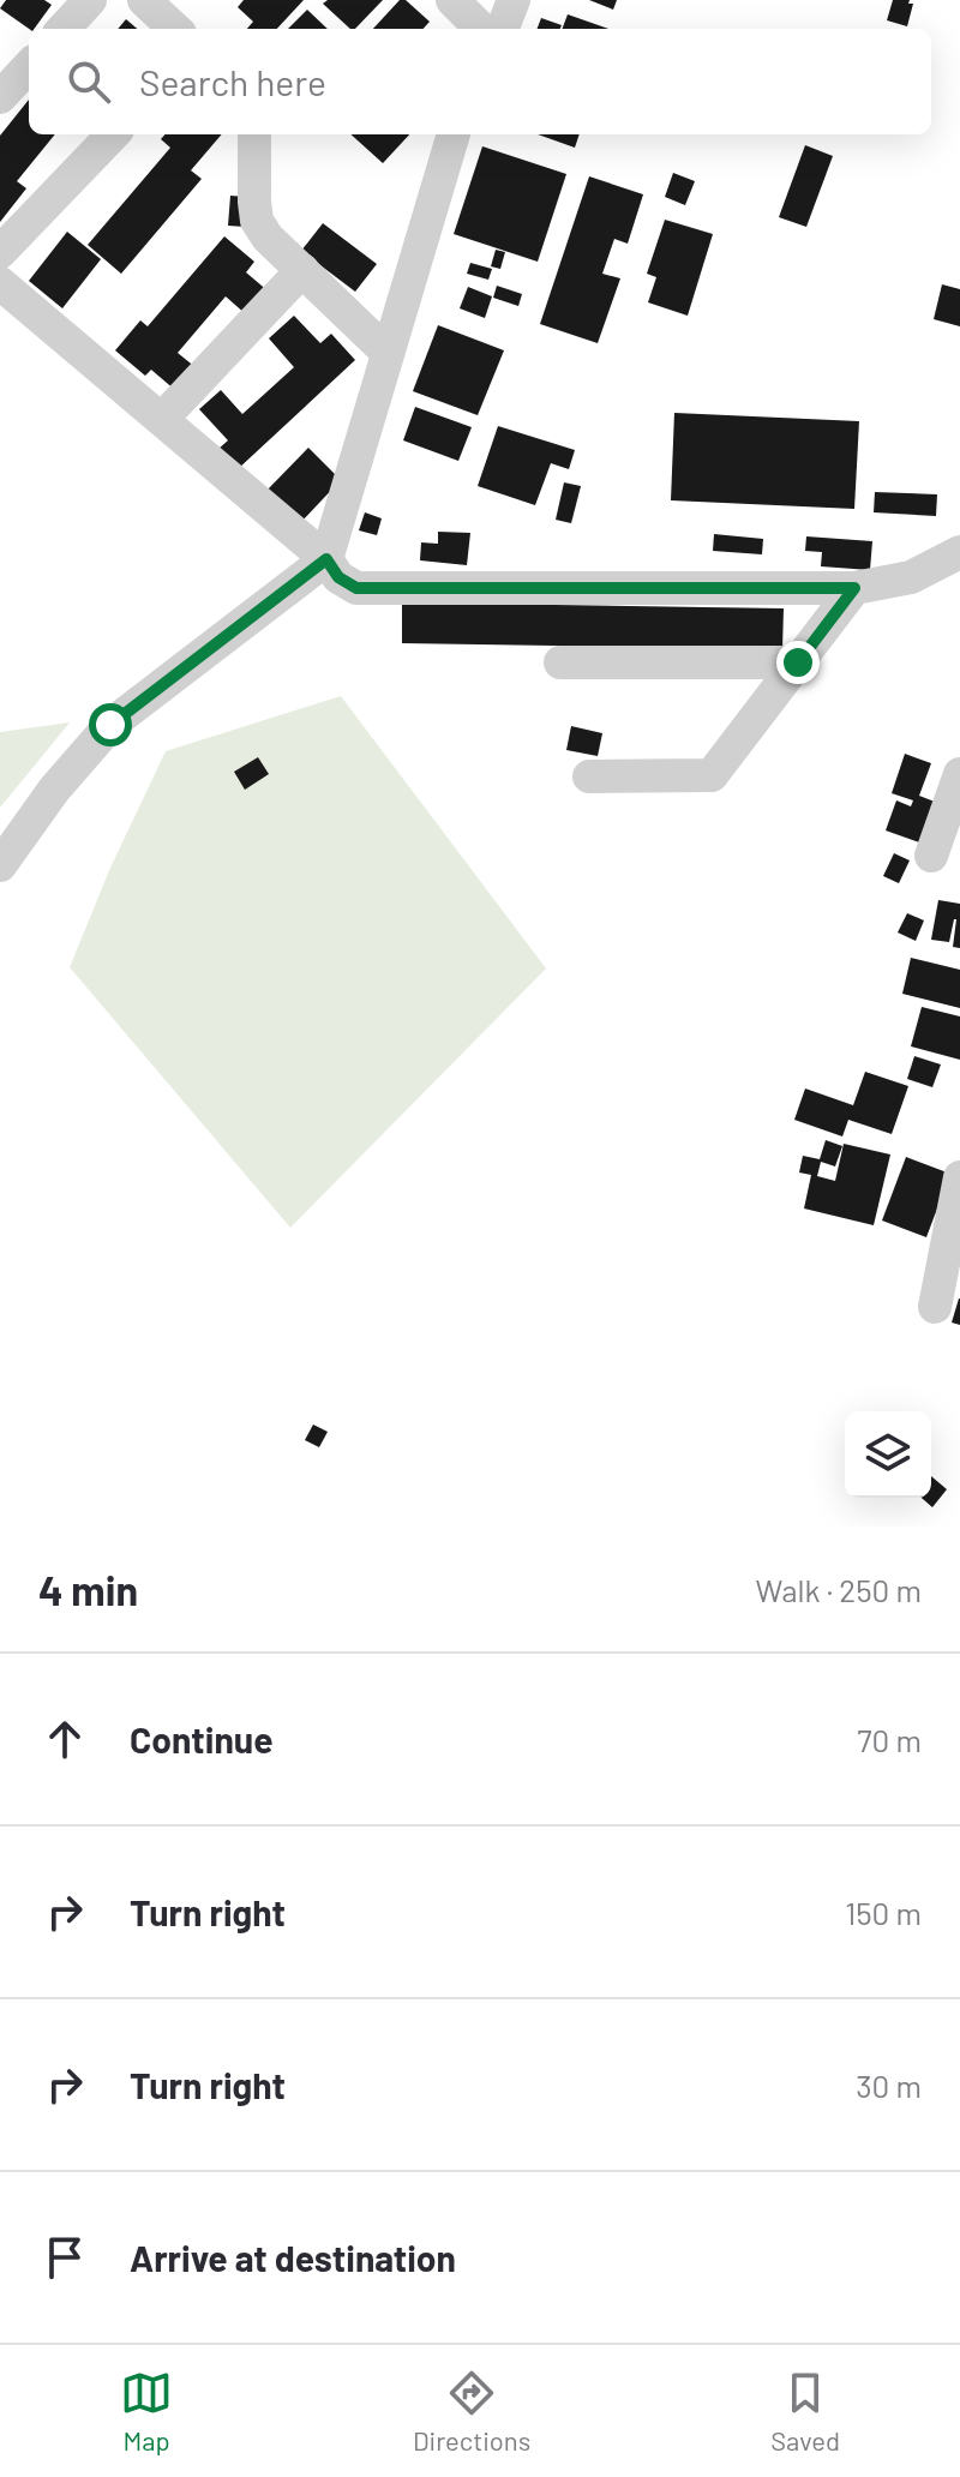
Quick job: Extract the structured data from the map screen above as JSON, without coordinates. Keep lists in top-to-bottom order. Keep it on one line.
{"page":{"search":"Search here","heading":["4 min","Walk · 250 m"],"list":[["Continue","70 m"],["Turn right","150 m"],["Turn right","30 m"],"Arrive at destination"],"nav":["Map","Directions","Saved"]}}
